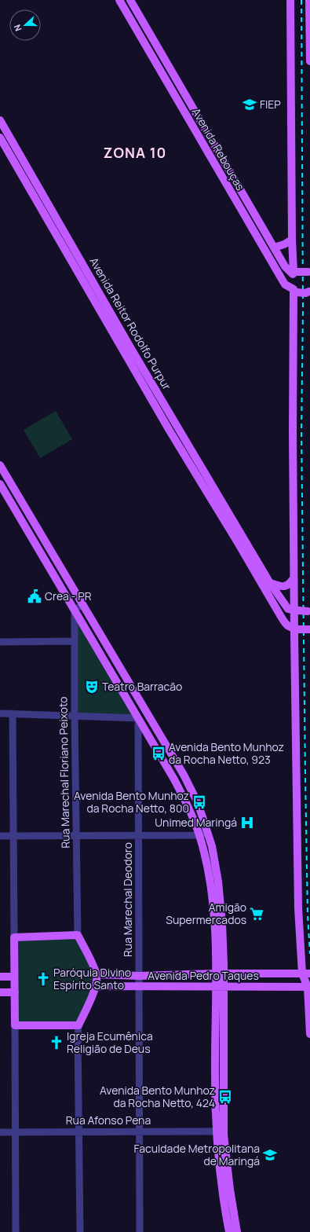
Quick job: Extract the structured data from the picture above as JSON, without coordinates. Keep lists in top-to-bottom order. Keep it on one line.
{"streets":{"main road":["Avenida Rebouças","Avenida Reitor Rodolfo Purpur","Avenida Pedro Taques"],"street":["Rua Marechal Floriano Peixoto","Rua Marechal Deodoro","Rua Afonso Pena"]},"crossings":[["Rua Marechal Deodoro","Avenida Pedro Taques"],["Rua Marechal Deodoro","Rua Afonso Pena"]],"districts":["ZONA 10"],"places":{"school or university":["FIEP","Faculdade Metropolitana de Maringá"],"public building":["Crea - PR"],"theatre":["Teatro Barracão"],"bus stop":["Avenida Bento Munhoz da Rocha Netto, 923","Avenida Bento Munhoz da Rocha Netto, 800","Avenida Bento Munhoz da Rocha Netto, 424"],"hospital":["Unimed Maringá"],"supermarket":["Amigão Supermercados"],"church":["Paróquia Divino Espírito Santo","Igreja Ecumênica Religião de Deus"]},"north":"left"}
